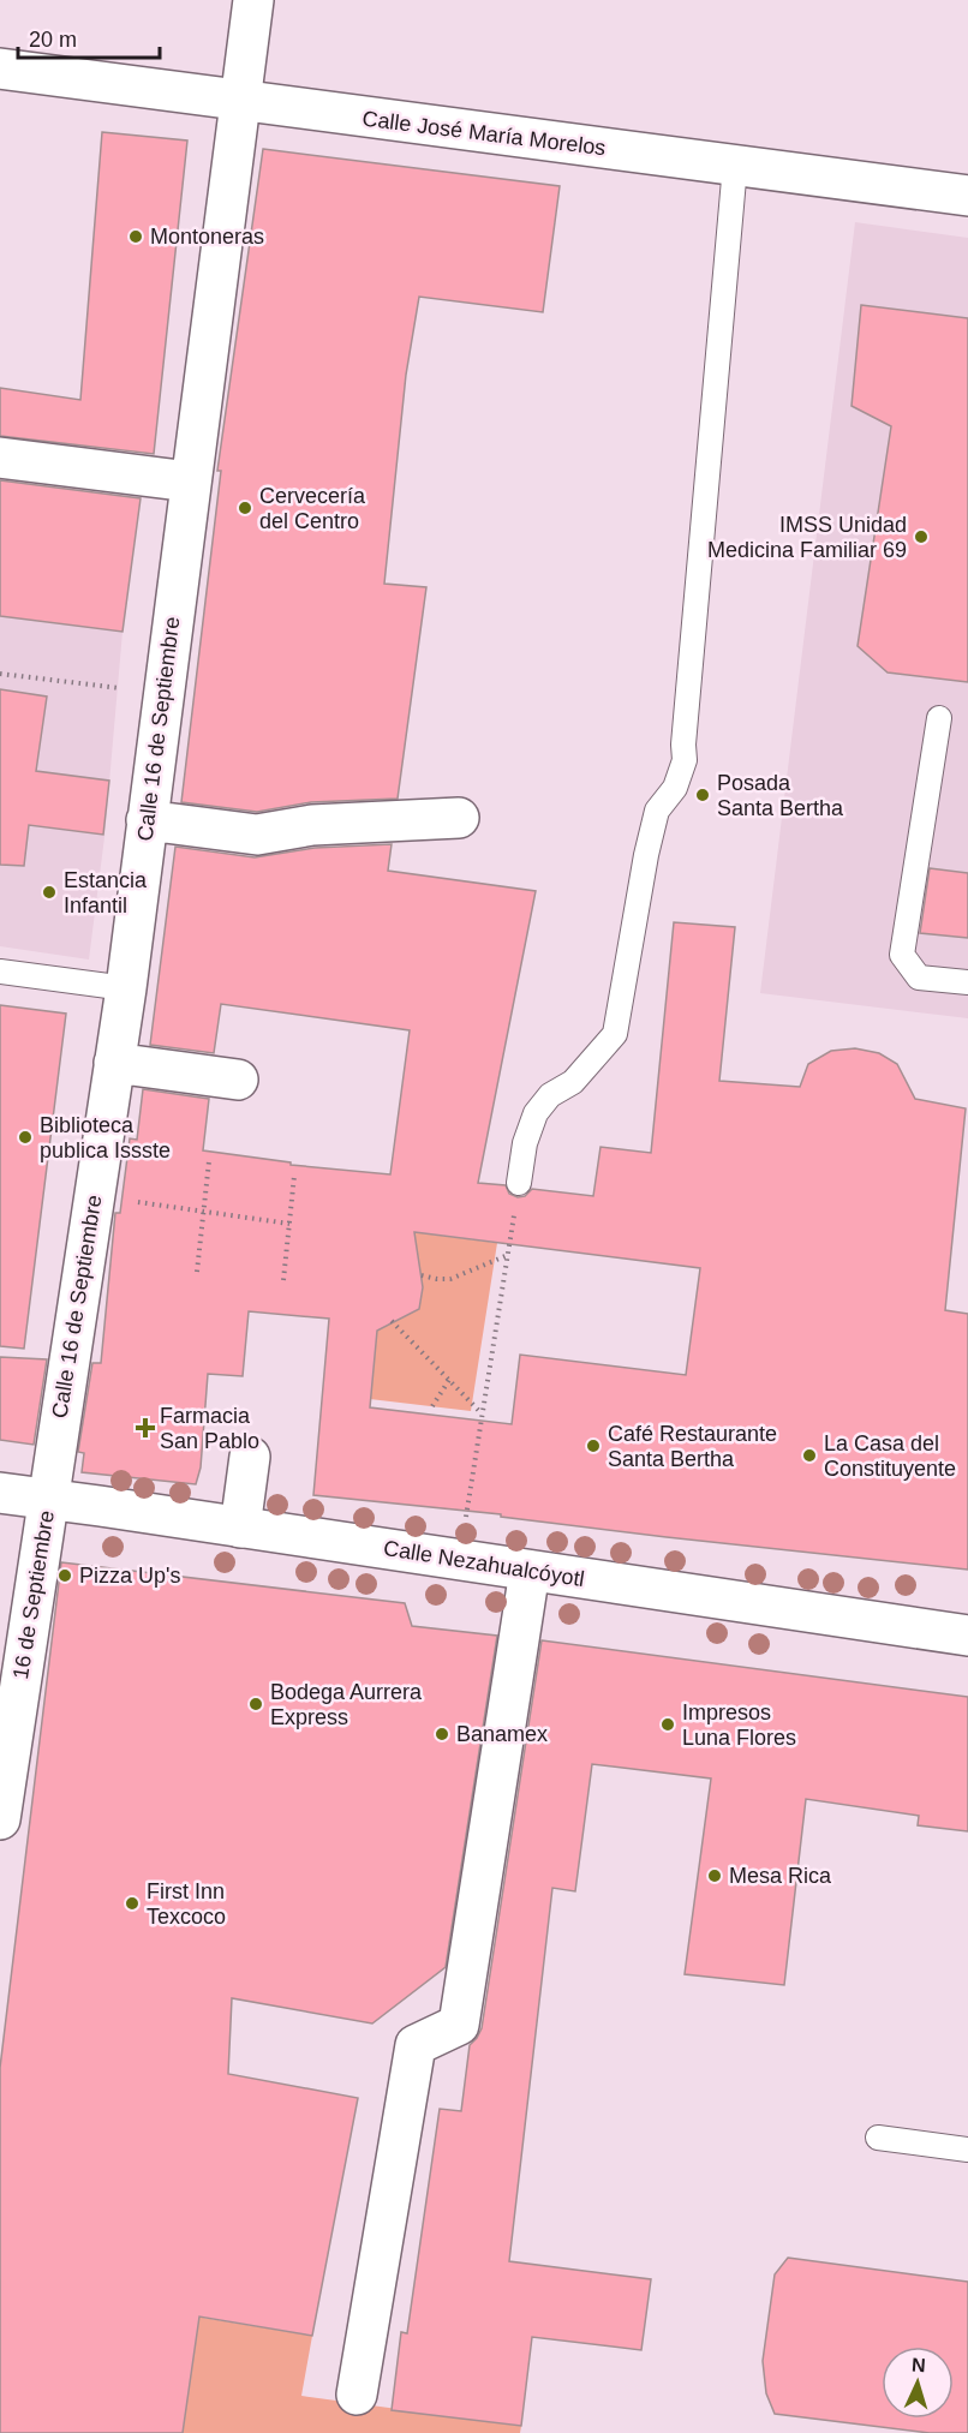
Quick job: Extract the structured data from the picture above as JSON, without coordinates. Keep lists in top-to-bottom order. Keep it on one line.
{"streets":{"street":["Calle José María Morelos","Calle 16 de Septiembre","Calle Nezahualcóyotl","16 de Septiembre"]},"crossings":[["Calle José María Morelos","Calle 16 de Septiembre"],["Calle 16 de Septiembre","Calle Nezahualcóyotl"],["Calle 16 de Septiembre","16 de Septiembre"],["Calle Nezahualcóyotl","16 de Septiembre"]],"places":{"other":["Montoneras","Cervecería del Centro","IMSS Unidad Medicina Familiar 69","Posada Santa Bertha","Estancia Infantil","Biblioteca publica Issste","Café Restaurante Santa Bertha","La Casa del Constituyente","Pizza Up's","Bodega Aurrera Express","Impresos Luna Flores","Banamex","Mesa Rica","First Inn Texcoco"],"health":["Farmacia San Pablo"]},"scale_bar":"20 m","north":"top"}
